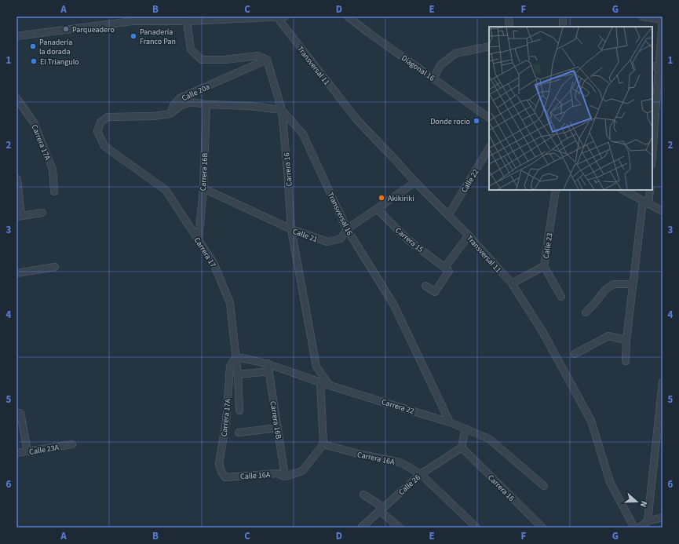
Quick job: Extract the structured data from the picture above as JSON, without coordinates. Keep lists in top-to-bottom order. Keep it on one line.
{"streets":{"street":["Transversal 11","Diagonal 16","Calle 20a","Carrera 17A","Carrera 16","Carrera 16B","Calle 22","Transversal 16","Calle 21","Carrera 15","Calle 23","Carrera 17","Carrera 22","Calle 23A","Carrera 16A","Calle 16A","Calle 26"]},"crossings":[["Transversal 11","Calle 22"],["Transversal 11","Calle 21"],["Transversal 11","Calle 23"],["Calle 20a","Carrera 16"],["Calle 20a","Carrera 17"],["Carrera 17A","Carrera 17"],["Carrera 17A","Carrera 22"],["Carrera 17A","Calle 16A"],["Carrera 16","Transversal 16"],["Carrera 16","Calle 21"],["Carrera 16","Carrera 22"],["Carrera 16","Calle 26"],["Carrera 16B","Calle 21"],["Carrera 16B","Carrera 17"],["Carrera 16B","Carrera 22"],["Carrera 16B","Calle 16A"],["Transversal 16","Calle 21"],["Transversal 16","Carrera 22"],["Calle 21","Carrera 15"],["Carrera 17","Carrera 22"],["Carrera 16A","Calle 26"]],"places":["Parqueadero","Panadería Franco Pan","Panadería la dorada","El Triangulo","Donde rocio","Akikiriki"],"north":"right","grid":{"columns":["A","B","C","D","E","F","G"],"rows":["1","2","3","4","5","6"]}}
